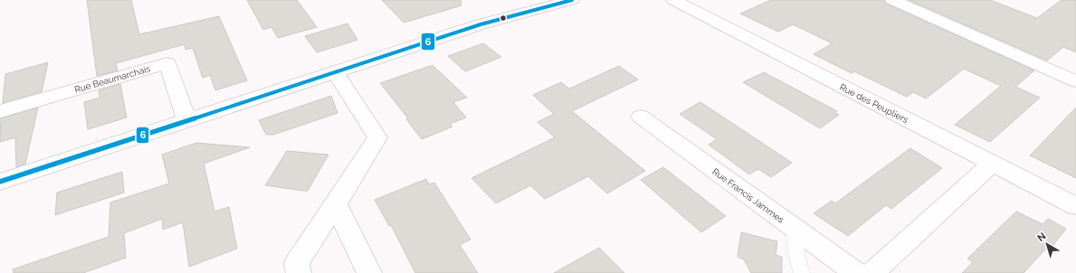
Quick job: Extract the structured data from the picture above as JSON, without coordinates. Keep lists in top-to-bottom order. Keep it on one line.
{"streets":{"street":["Rue Beaumarchais","Rue des Peupliers","Rue Francis Jammes"]},"lines":["transit line 6"],"north":"top left"}
